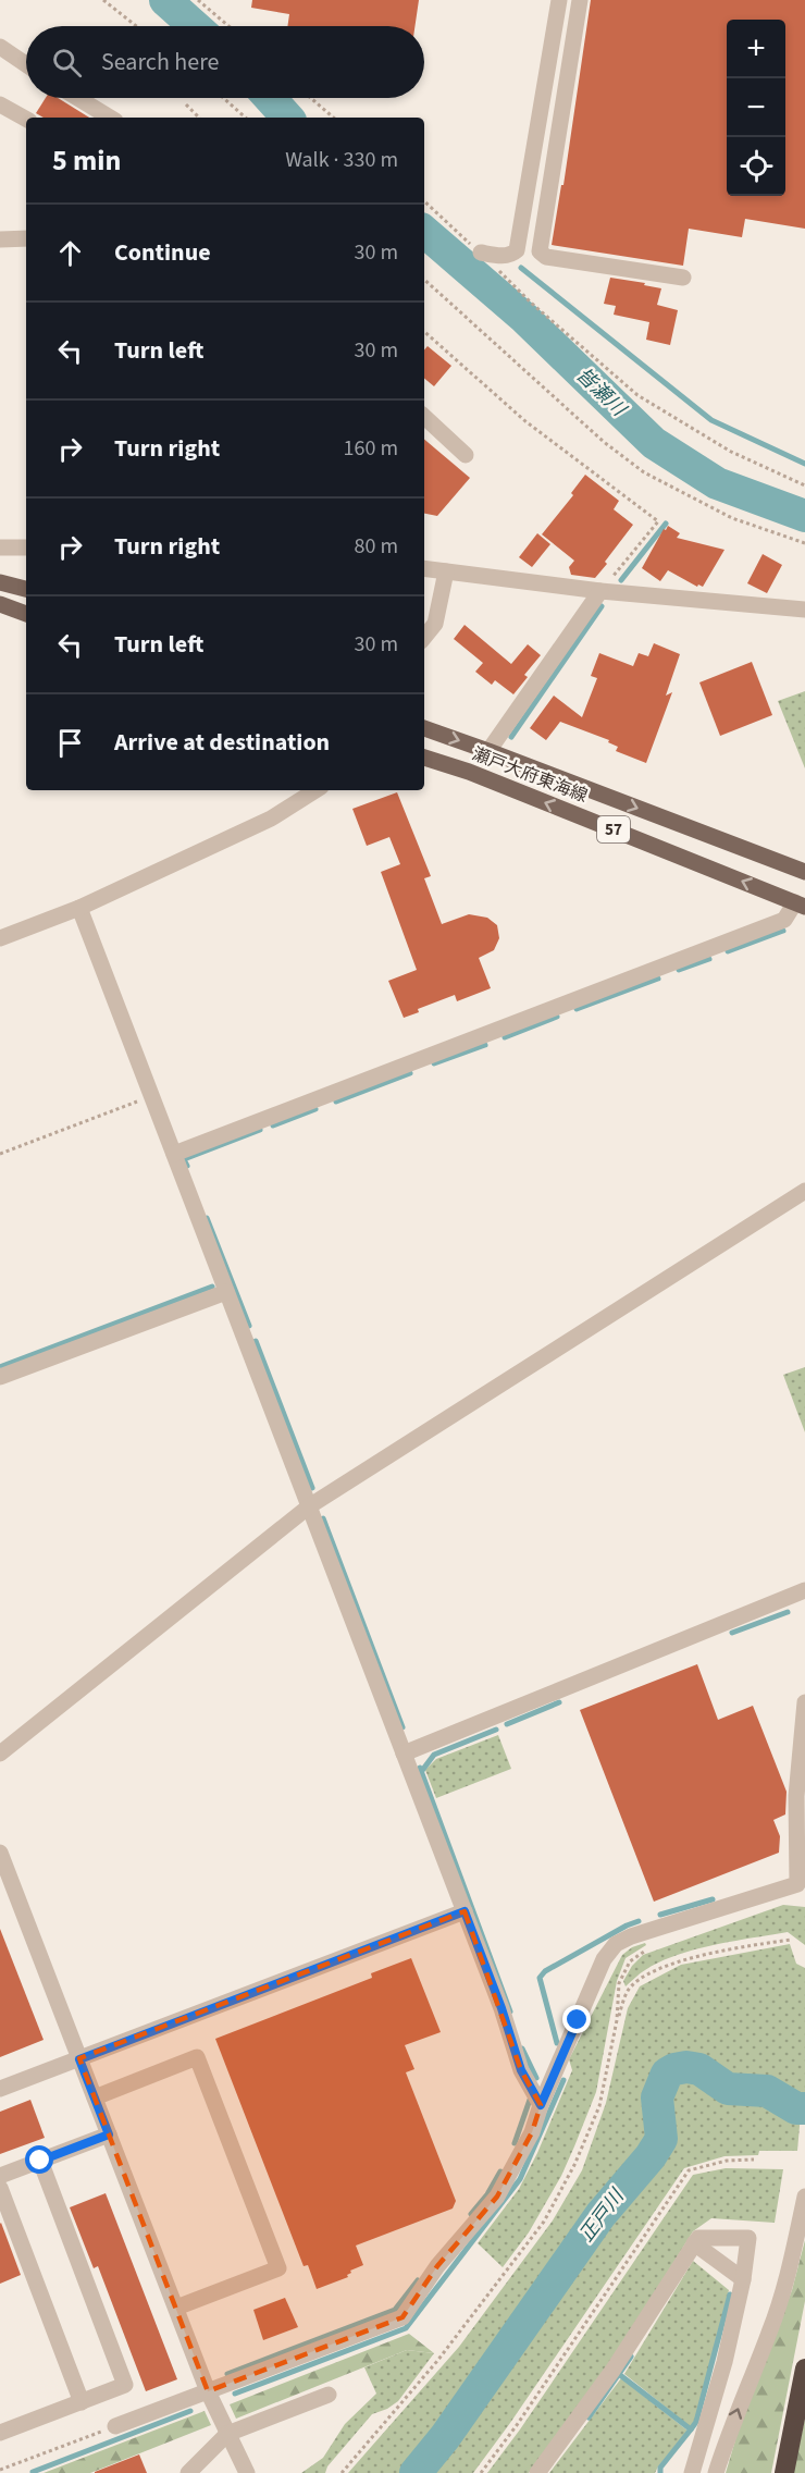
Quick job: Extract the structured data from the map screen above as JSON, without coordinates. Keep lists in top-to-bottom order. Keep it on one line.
{"streets":{"main road":["瀬戸大府東海線","57"]},"water":["皆瀬川","正戸川"],"page":{"map_buttons":["+","−"],"search":"Search here","heading":["5 min","Walk · 330 m"],"list":[["Continue","30 m"],["Turn left","30 m"],["Turn right","160 m"],["Turn right","80 m"],["Turn left","30 m"],"Arrive at destination"]}}
